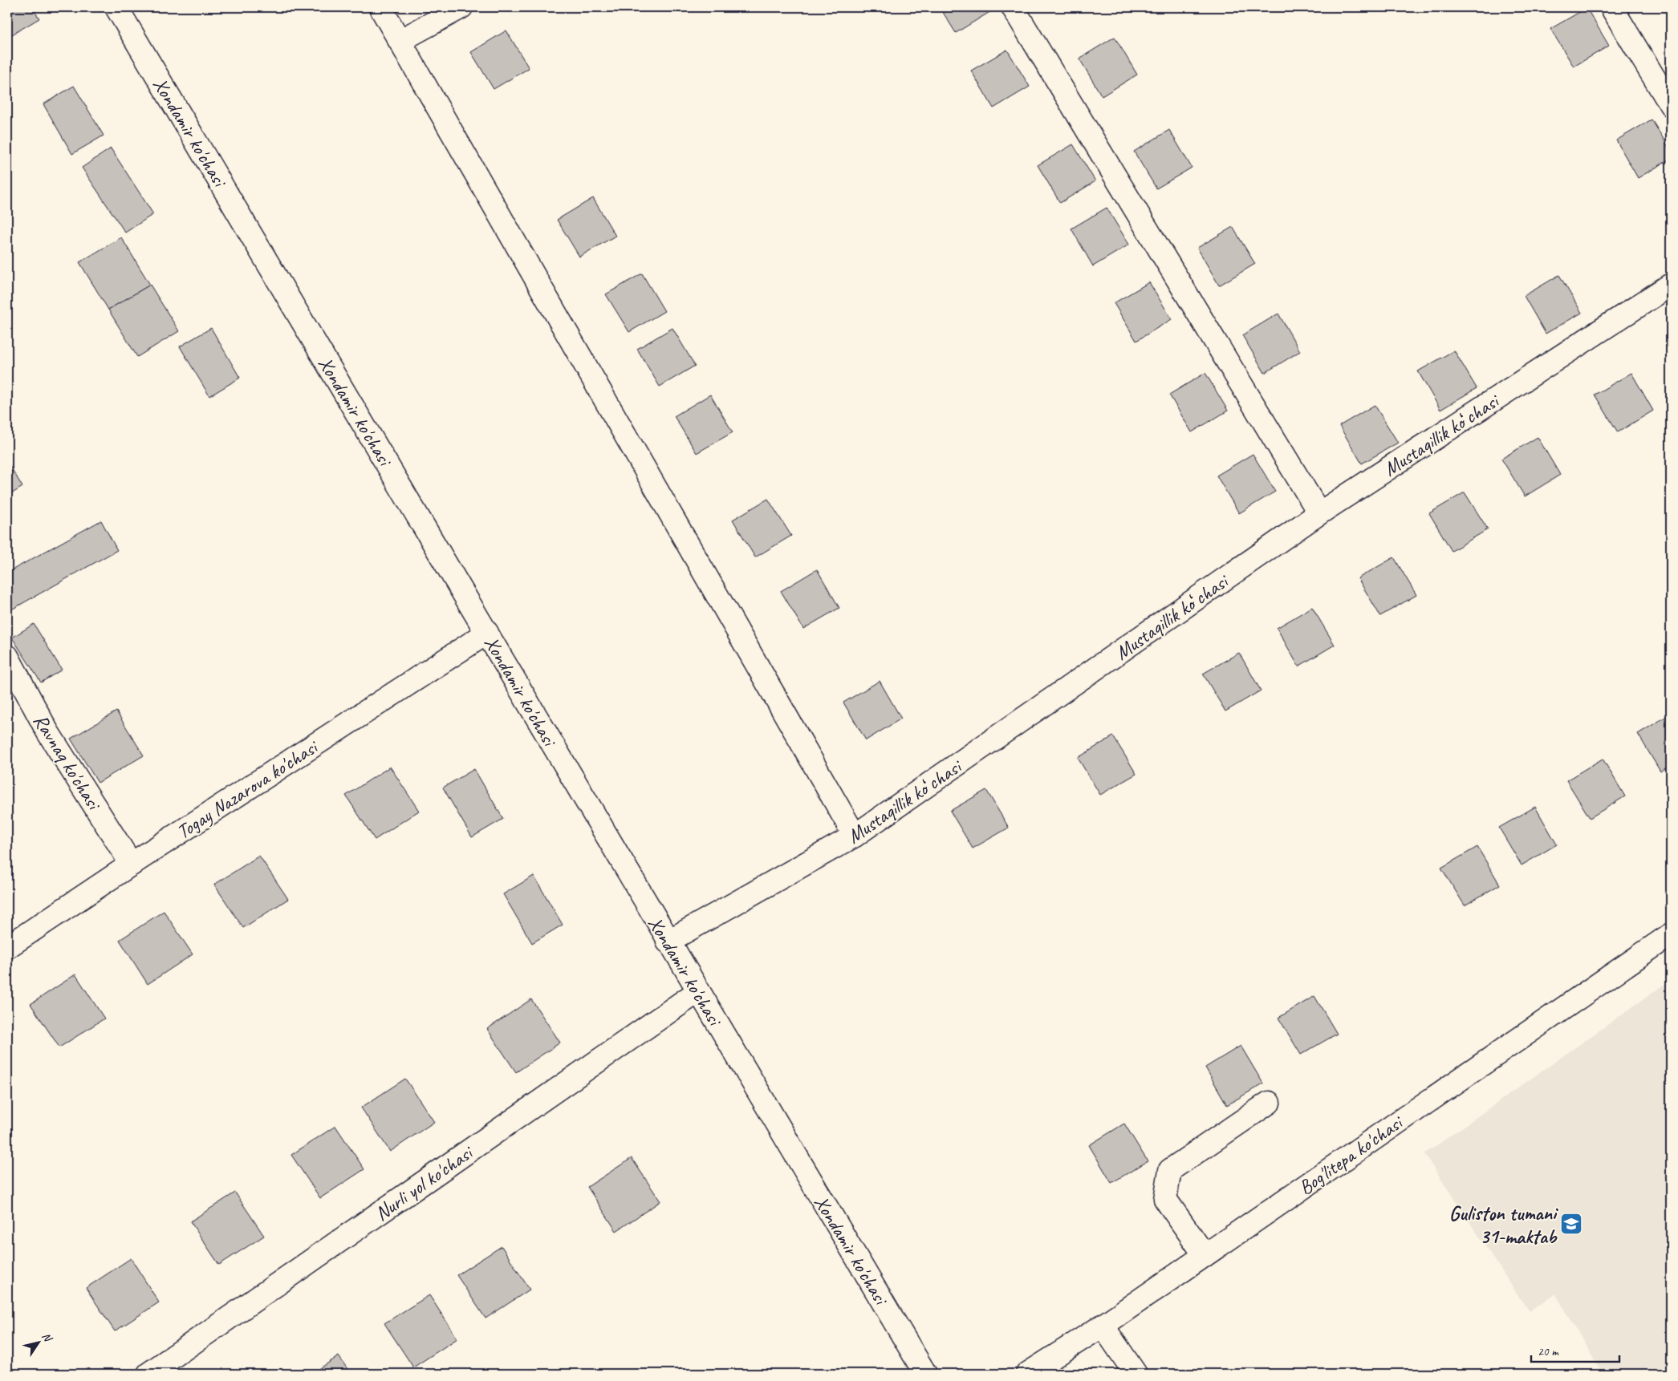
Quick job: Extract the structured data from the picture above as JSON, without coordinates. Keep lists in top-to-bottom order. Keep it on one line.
{"streets":{"street":["Xondamir ko'chasi","Mustaqillik koʻchasi","Ravnaq ko'chasi","Togay Nazarova ko'chasi","Bog'litepa ko'chasi","Nurli yol ko'chasi"]},"crossings":[["Xondamir ko'chasi","Mustaqillik koʻchasi"],["Xondamir ko'chasi","Togay Nazarova ko'chasi"],["Xondamir ko'chasi","Nurli yol ko'chasi"],["Ravnaq ko'chasi","Togay Nazarova ko'chasi"]],"places":{"school or university":["Guliston tumani 31-maktab"]},"scale_bar":"20 m","north":"top right"}
